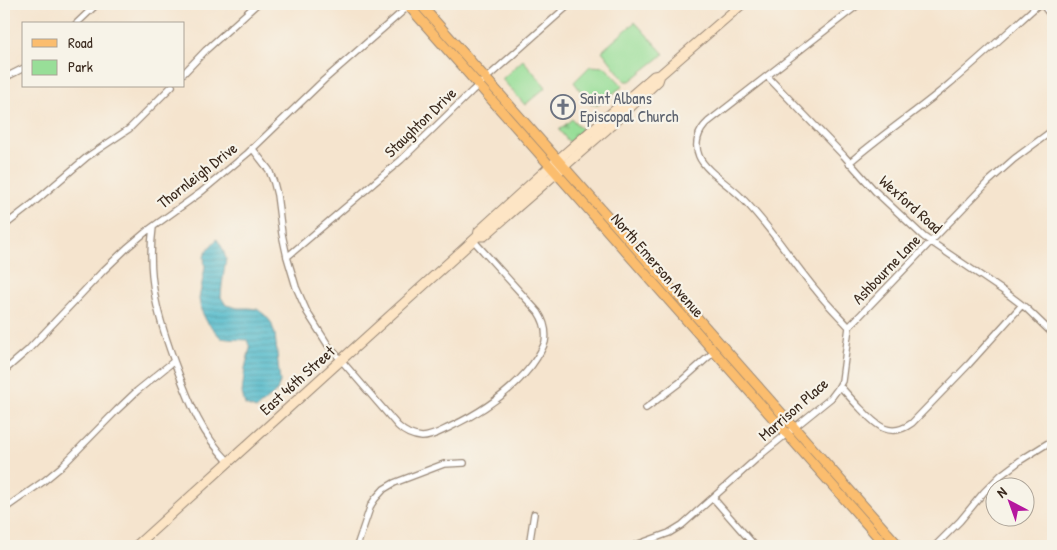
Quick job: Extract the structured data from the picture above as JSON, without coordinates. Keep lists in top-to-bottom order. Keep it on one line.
{"streets":{"main road":["North Emerson Avenue","East 46th Street"],"street":["Staughton Drive","Thornleigh Drive","Wexford Road","Ashbourne Lane","Marrison Place"]},"crossings":[["Staughton Drive","North Emerson Avenue"],["Thornleigh Drive","North Emerson Avenue"],["Wexford Road","Ashbourne Lane"],["Wexford Road","Marrison Place"],["North Emerson Avenue","East 46th Street"],["North Emerson Avenue","Marrison Place"],["Ashbourne Lane","Marrison Place"]],"places":{"church":["Saint Albans Episcopal Church"]},"legend":["Road","Park"],"north":"top left"}
